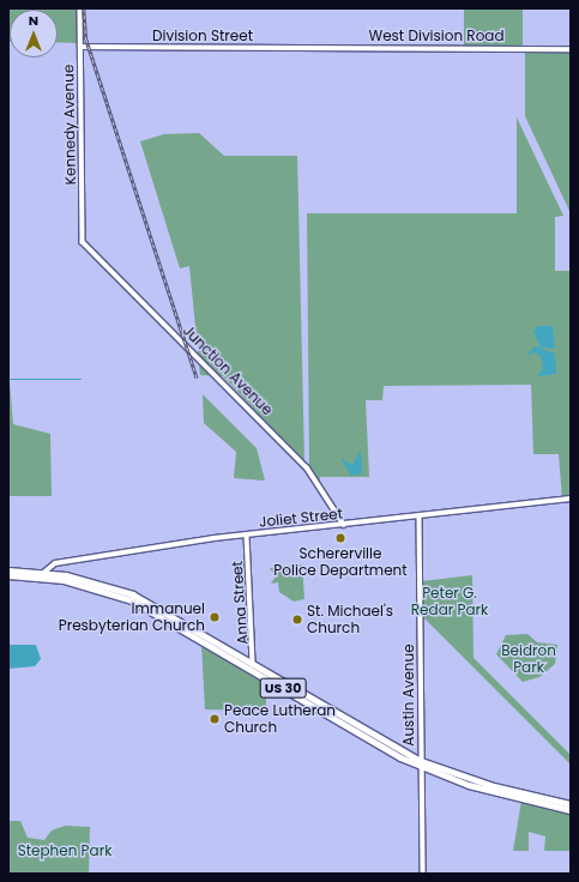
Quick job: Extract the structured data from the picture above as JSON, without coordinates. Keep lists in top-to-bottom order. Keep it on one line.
{"streets":{"main road":["US 30"],"street":["Division Street","West Division Road","Kennedy Avenue","Junction Avenue","Joliet Street","Anna Street","Austin Avenue"]},"crossings":[["Division Street","West Division Road"],["Division Street","Kennedy Avenue"],["Kennedy Avenue","Junction Avenue"],["Junction Avenue","Joliet Street"],["Joliet Street","Anna Street"],["Joliet Street","US 30"],["Joliet Street","Austin Avenue"],["Anna Street","US 30"],["US 30","Austin Avenue"]],"parks":["Peter G. Redar Park","Beidron Park","Stephen Park"],"places":["Schererville Police Department","Immanuel Presbyterian Church","St. Michael's Church","Peace Lutheran Church"],"north":"top"}
